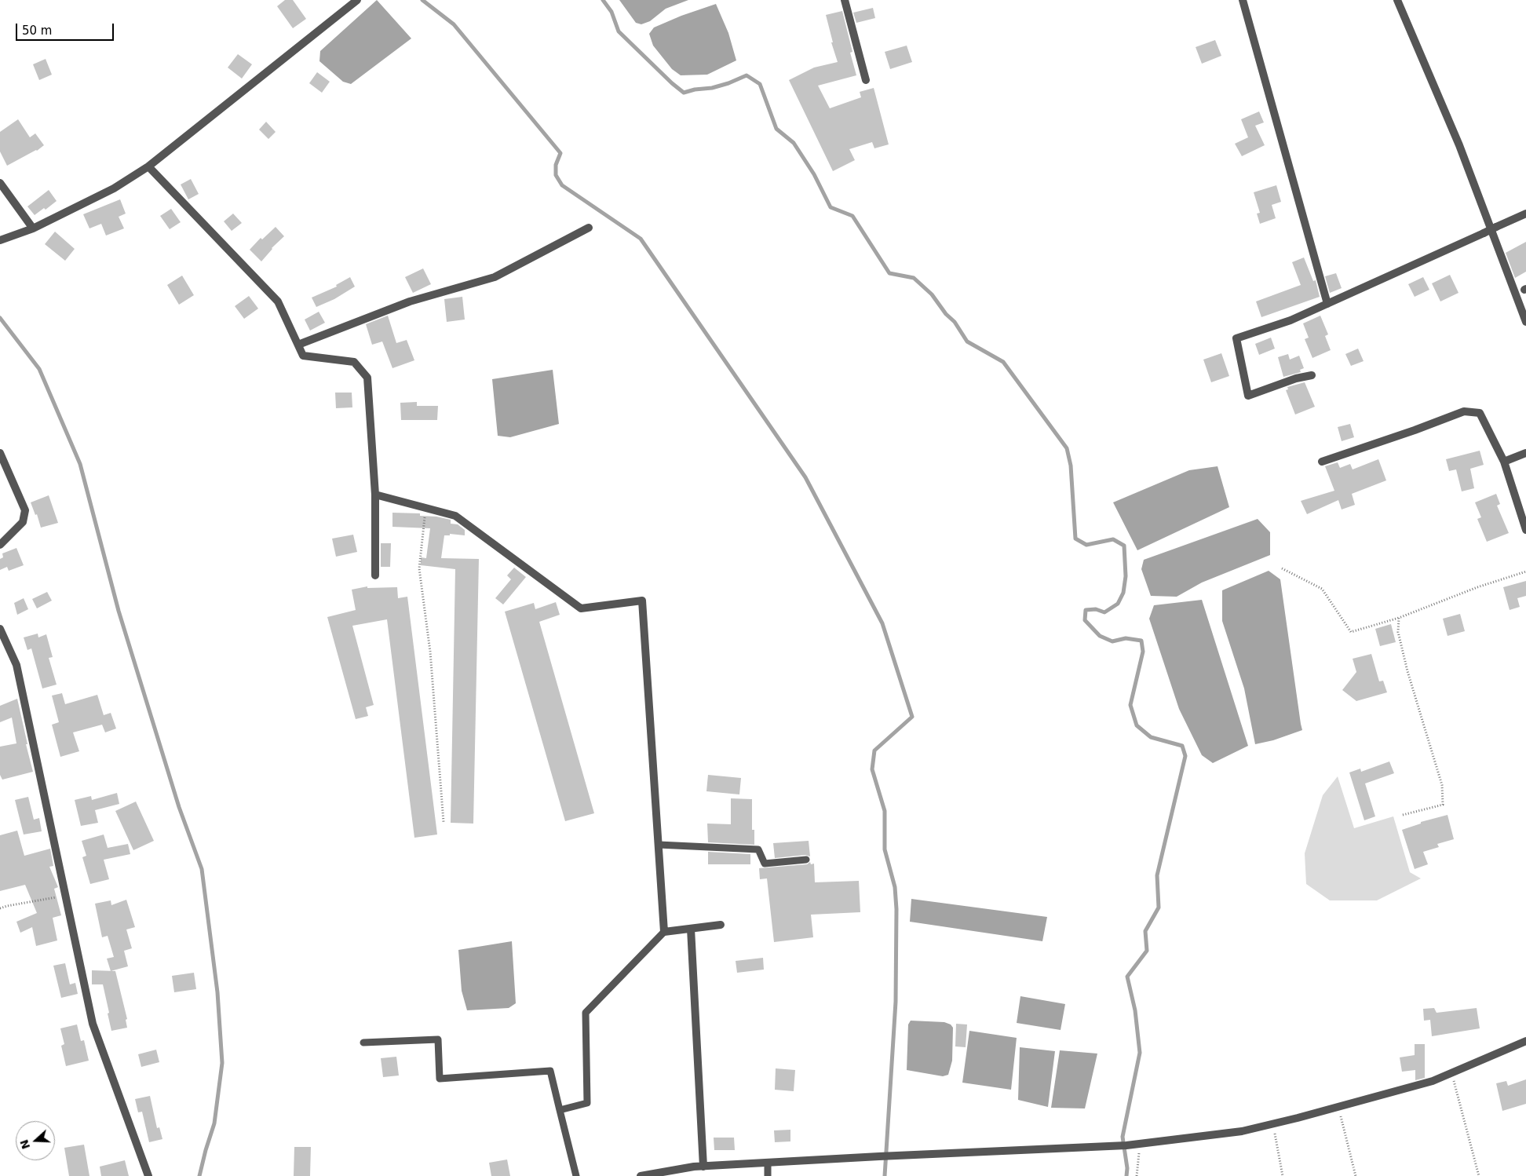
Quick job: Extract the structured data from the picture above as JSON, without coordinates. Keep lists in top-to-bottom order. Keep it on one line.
{"scale_bar":"50 m","north":"left"}
